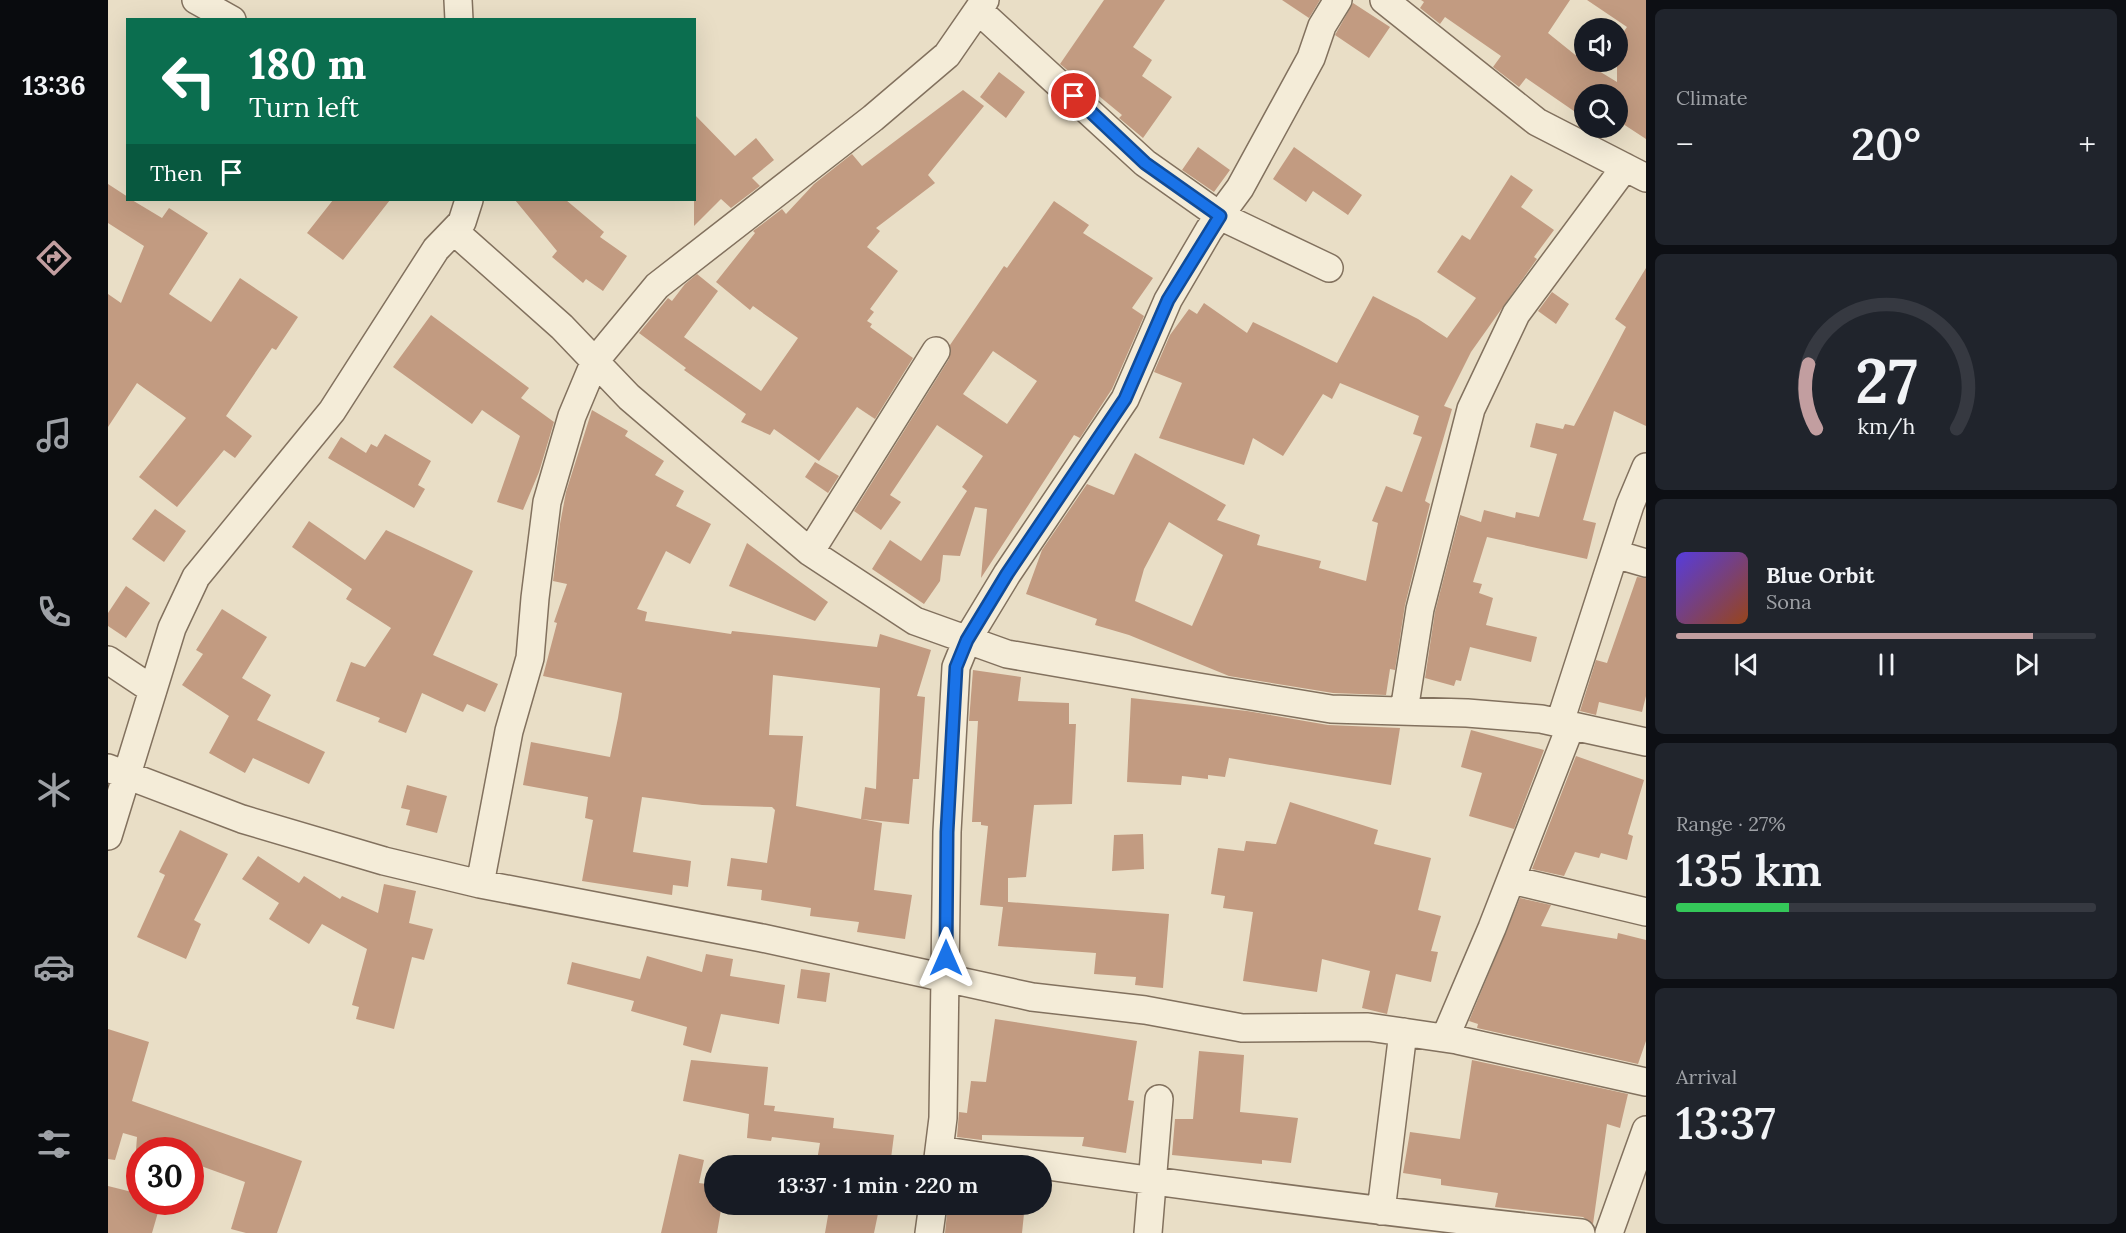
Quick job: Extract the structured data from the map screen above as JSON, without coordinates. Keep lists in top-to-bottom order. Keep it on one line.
{"page":{"tabs":"13:36","tile":["Climate",["Range · 27%","135 km"],["Arrival","13:37"]],"turn":["180 m","Turn left"],"heat":["−","20°","+"],"then":"Then","song":["Blue Orbit","Sona"],"limit":"30","trip":"13:37 · 1 min · 220 m","gauge":["27","km/h"]}}
